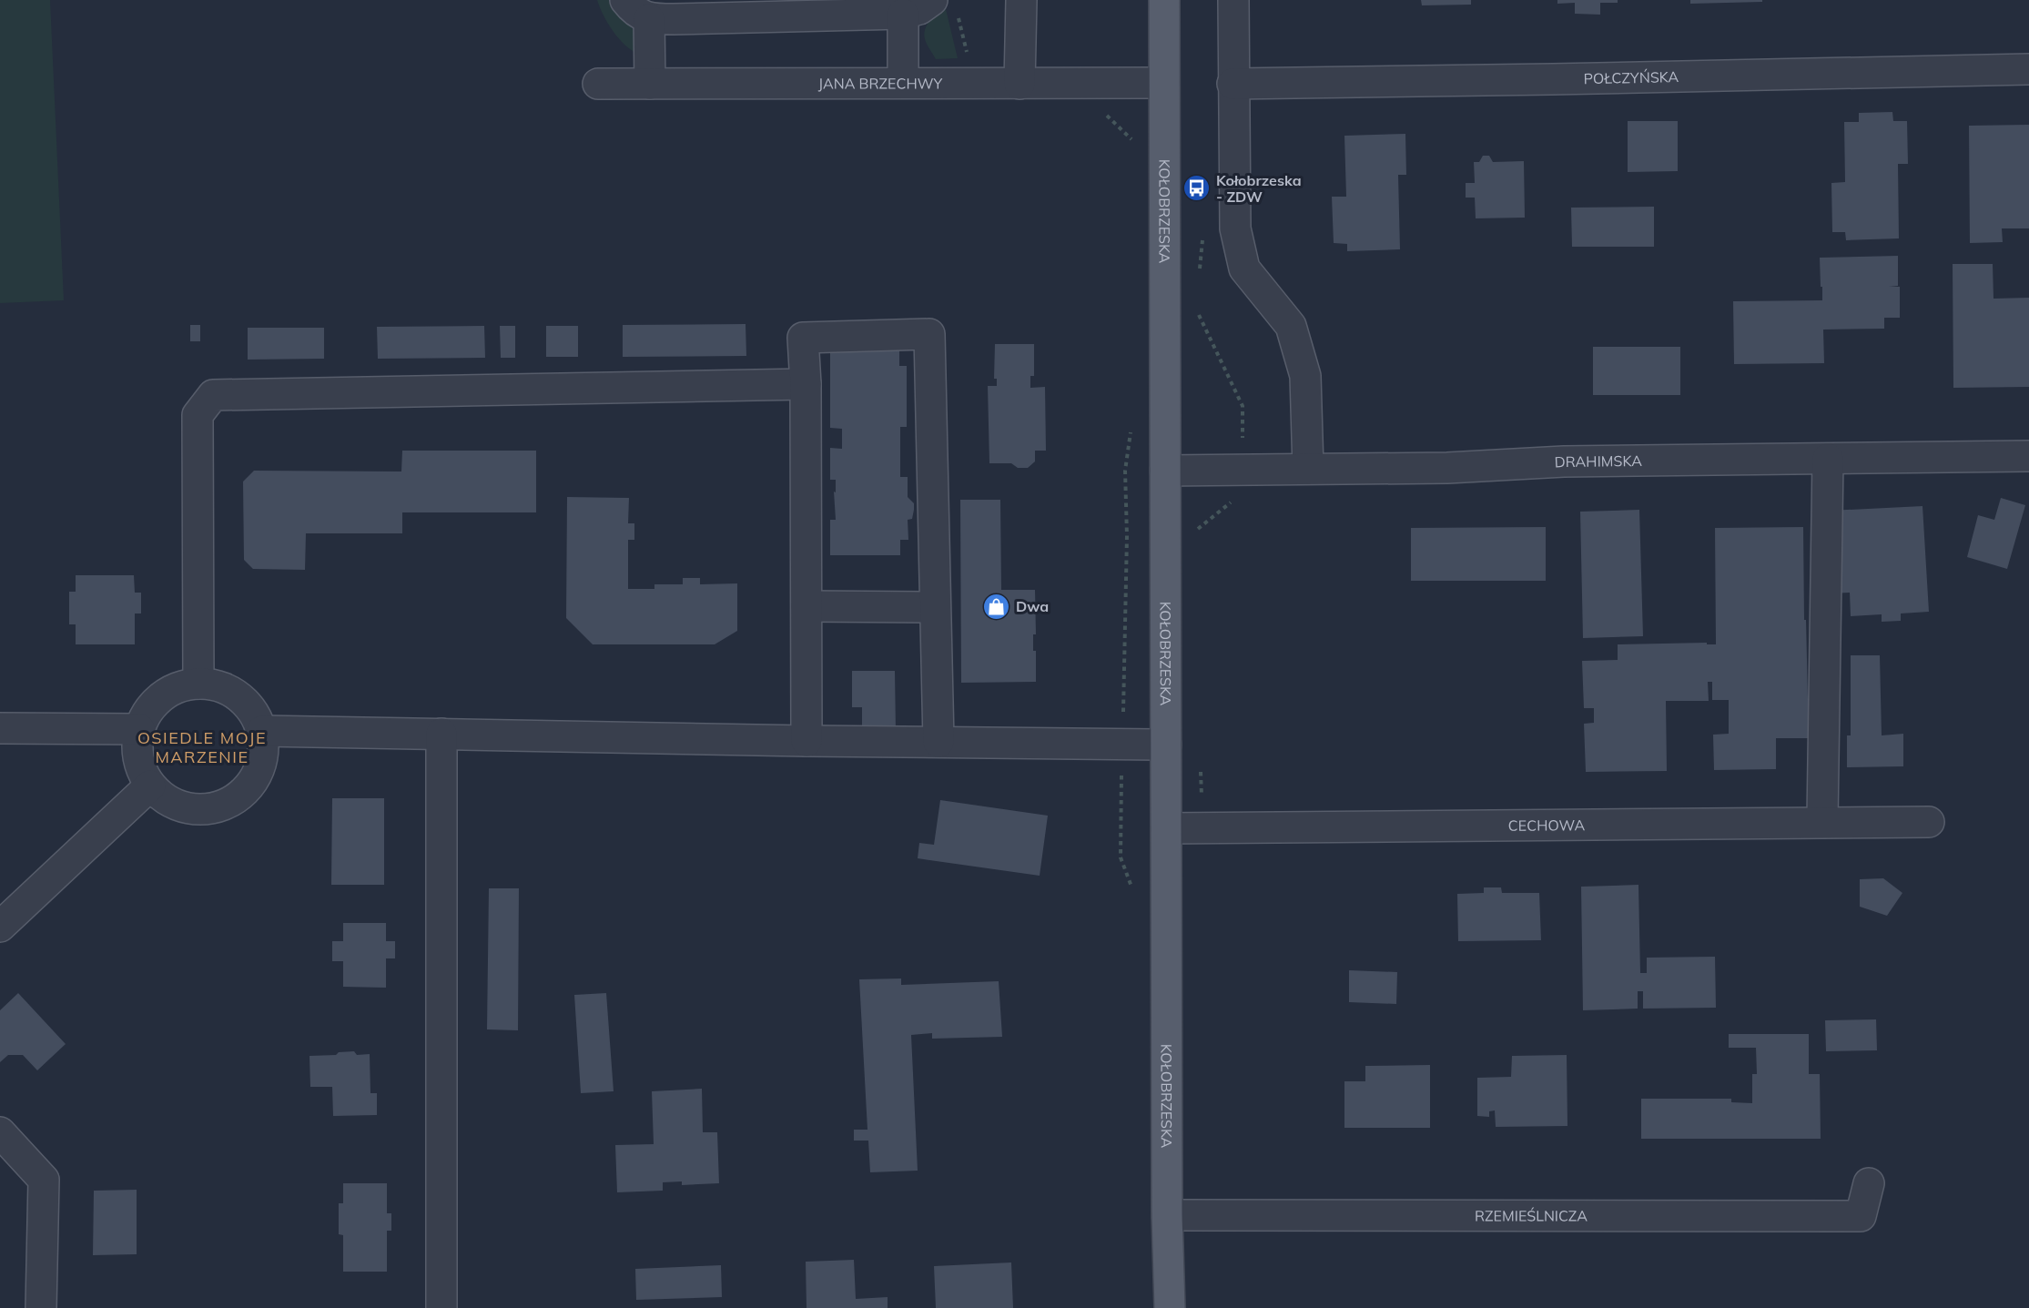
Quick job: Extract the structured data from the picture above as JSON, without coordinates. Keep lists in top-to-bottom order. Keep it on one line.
{"streets":{"main road":["KOŁOBRZESKA"],"street":["POŁCZYŃSKA","JANA BRZECHWY","DRAHIMSKA","CECHOWA","RZEMIEŚLNICZA"]},"crossings":[["JANA BRZECHWY","KOŁOBRZESKA"],["KOŁOBRZESKA","DRAHIMSKA"],["KOŁOBRZESKA","CECHOWA"],["KOŁOBRZESKA","RZEMIEŚLNICZA"]],"districts":["OSIEDLE MOJE MARZENIE"],"places":{"bus stop":["Kołobrzeska - ZDW"],"shop":["Dwa"]}}
